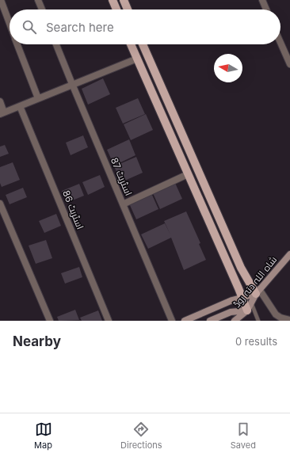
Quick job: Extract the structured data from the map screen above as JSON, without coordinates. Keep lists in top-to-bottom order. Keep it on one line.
{"streets":{"street":["اسٹریٹ 87","اسٹریٹ 86","شاہ اللہ دتہ روڈ"]},"north":"left","page":{"search":"Search here","heading":["Nearby","0 results"],"nav":["Map","Directions","Saved"]}}
